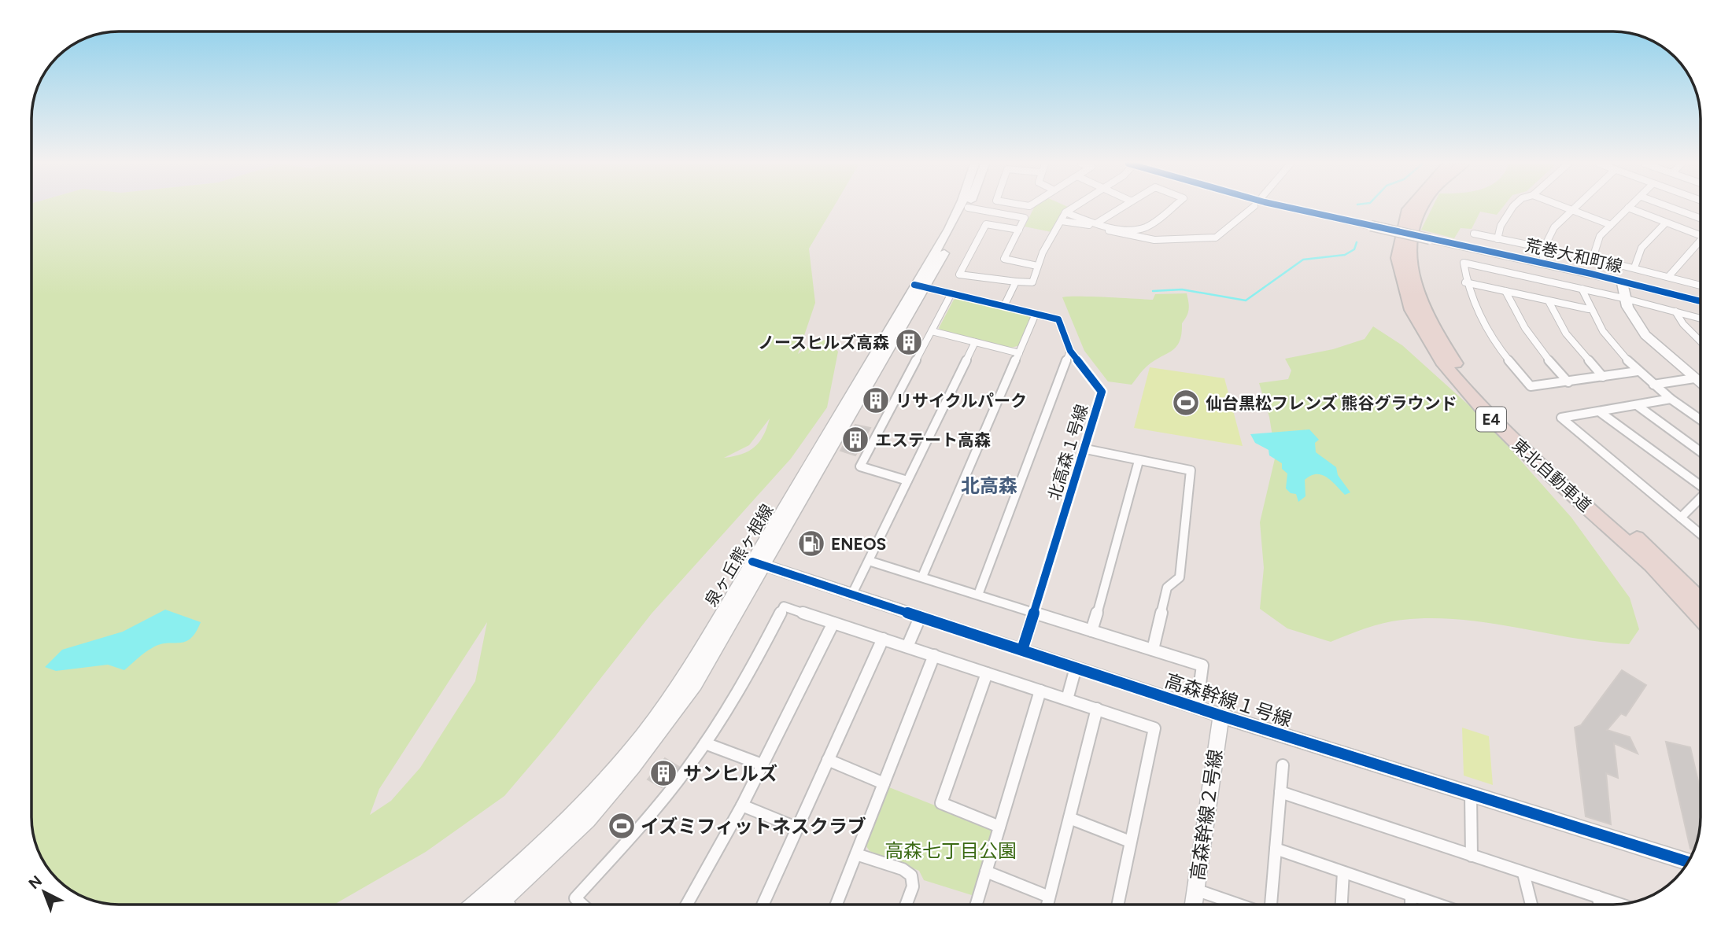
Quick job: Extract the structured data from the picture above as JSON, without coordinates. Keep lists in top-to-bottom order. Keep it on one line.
{"streets":{"highway":["E4","東北自動車道"],"street":["荒巻大和町線","北高森１号線","泉ヶ丘熊ヶ根線","高森幹線１号線","高森幹線２号線"]},"crossings":[["北高森１号線","泉ヶ丘熊ヶ根線"],["北高森１号線","高森幹線１号線"],["泉ヶ丘熊ヶ根線","高森幹線１号線"],["高森幹線１号線","高森幹線２号線"]],"districts":["北高森"],"parks":["高森七丁目公園"],"places":{"building":["ノースヒルズ高森","リサイクルパーク","エステート高森","サンヒルズ"],"sports":["仙台黒松フレンズ 熊谷グラウンド","イズミフィットネスクラブ"],"fuel station":["ENEOS"]},"north":"top left"}
